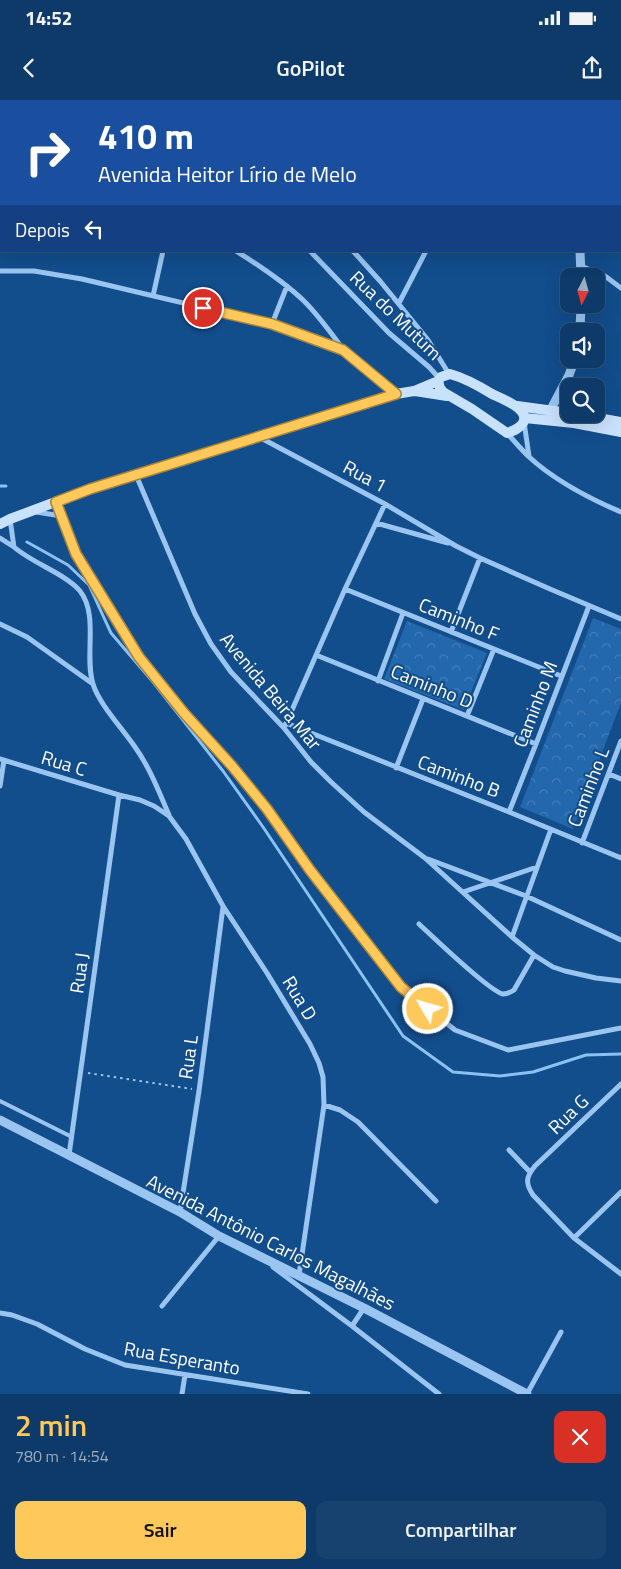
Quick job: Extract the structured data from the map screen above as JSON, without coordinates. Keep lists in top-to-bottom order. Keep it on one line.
{"streets":{"street":["Rua do Mutum","Rua 1","Caminho F","Caminho D","Avenida Beira Mar","Caminho M","Rua C","Caminho B","Caminho L","Rua J","Rua D","Rua L","Rua G","Avenida Antônio Carlos Magalhães","Rua Esperanto"]},"crossings":[["Rua 1","Caminho M"],["Caminho F","Caminho M"],["Caminho D","Caminho M"],["Avenida Beira Mar","Caminho B"],["Caminho M","Caminho B"],["Rua C","Rua J"],["Rua C","Rua D"],["Caminho B","Caminho L"],["Rua J","Rua D"],["Rua J","Avenida Antônio Carlos Magalhães"],["Rua D","Rua L"],["Rua D","Avenida Antônio Carlos Magalhães"],["Rua L","Avenida Antônio Carlos Magalhães"]],"north":"bottom","page":{"status":"14:52","header":"GoPilot","turn":["410 m","Avenida Heitor Lírio de Melo"],"then":"Depois","heading":["2 min","780 m · 14:54"],"buttons":["Sair","Compartilhar"]}}
